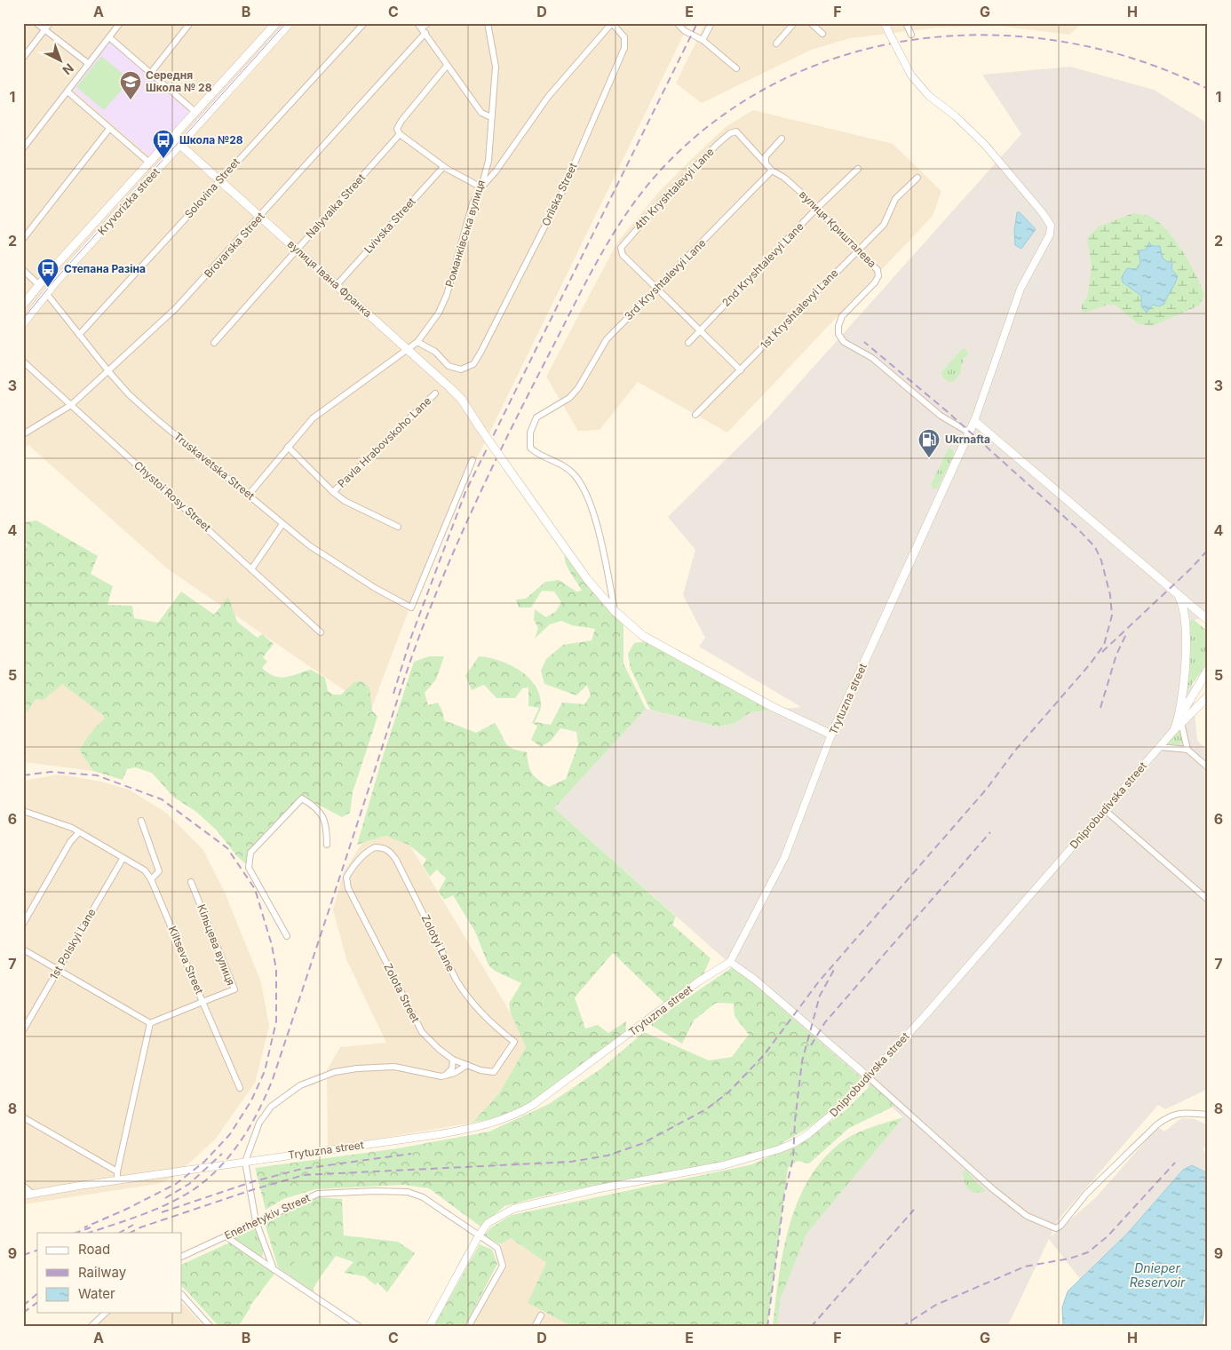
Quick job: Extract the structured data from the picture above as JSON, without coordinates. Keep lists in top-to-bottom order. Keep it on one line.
{"streets":{"main road":["Kryvorizka street","вулиця Івана Франка","Trytuzna street"],"street":["Solovina Street","4th Kryshtalevyi Lane","Orilska Street","Nalyvaika Street","Lvivska Street","вулиця Кришталева","Романківська вулиця","Brovarska Street","2nd Kryshtalevyi Lane","3rd Kryshtalevyi Lane","1st Kryshtalevyi Lane","Pavla Hrabovskoho Lane","Truskavetska Street","Chystoi Rosy Street","Dniprobudivska street","Zolotyi Lane","1st Polskyi Lane","Кільцева вулиця","Kiltseva Street","Zolota Street","Enerhetykiv Street"]},"crossings":[["Solovina Street","вулиця Івана Франка"],["Solovina Street","Truskavetska Street"],["4th Kryshtalevyi Lane","вулиця Кришталева"],["4th Kryshtalevyi Lane","3rd Kryshtalevyi Lane"],["Orilska Street","Романківська вулиця"],["Kryvorizka street","вулиця Івана Франка"],["Kryvorizka street","Truskavetska Street"],["Nalyvaika Street","вулиця Івана Франка"],["Lvivska Street","вулиця Івана Франка"],["вулиця Кришталева","2nd Kryshtalevyi Lane"],["вулиця Кришталева","3rd Kryshtalevyi Lane"],["вулиця Кришталева","1st Kryshtalevyi Lane"],["вулиця Кришталева","Trytuzna street"],["Романківська вулиця","вулиця Івана Франка"],["Романківська вулиця","Truskavetska Street"],["Brovarska Street","вулиця Івана Франка"],["Brovarska Street","Truskavetska Street"],["Brovarska Street","Chystoi Rosy Street"],["вулиця Івана Франка","3rd Kryshtalevyi Lane"],["вулиця Івана Франка","Trytuzna street"],["Dniprobudivska street","Enerhetykiv Street"],["Zolotyi Lane","Zolota Street"],["1st Polskyi Lane","Kiltseva Street"],["Кільцева вулиця","Kiltseva Street"]],"water":["Dnieper Reservoir"],"places":{"school or university":["Середня Школа № 28"],"bus stop":["Школа №28","Степана Разіна"],"fuel station":["Ukrnafta"]},"legend":["Road","Railway","Water"],"north":"bottom right","grid":{"columns":["A","B","C","D","E","F","G","H"],"rows":["1","2","3","4","5","6","7","8","9"]}}
